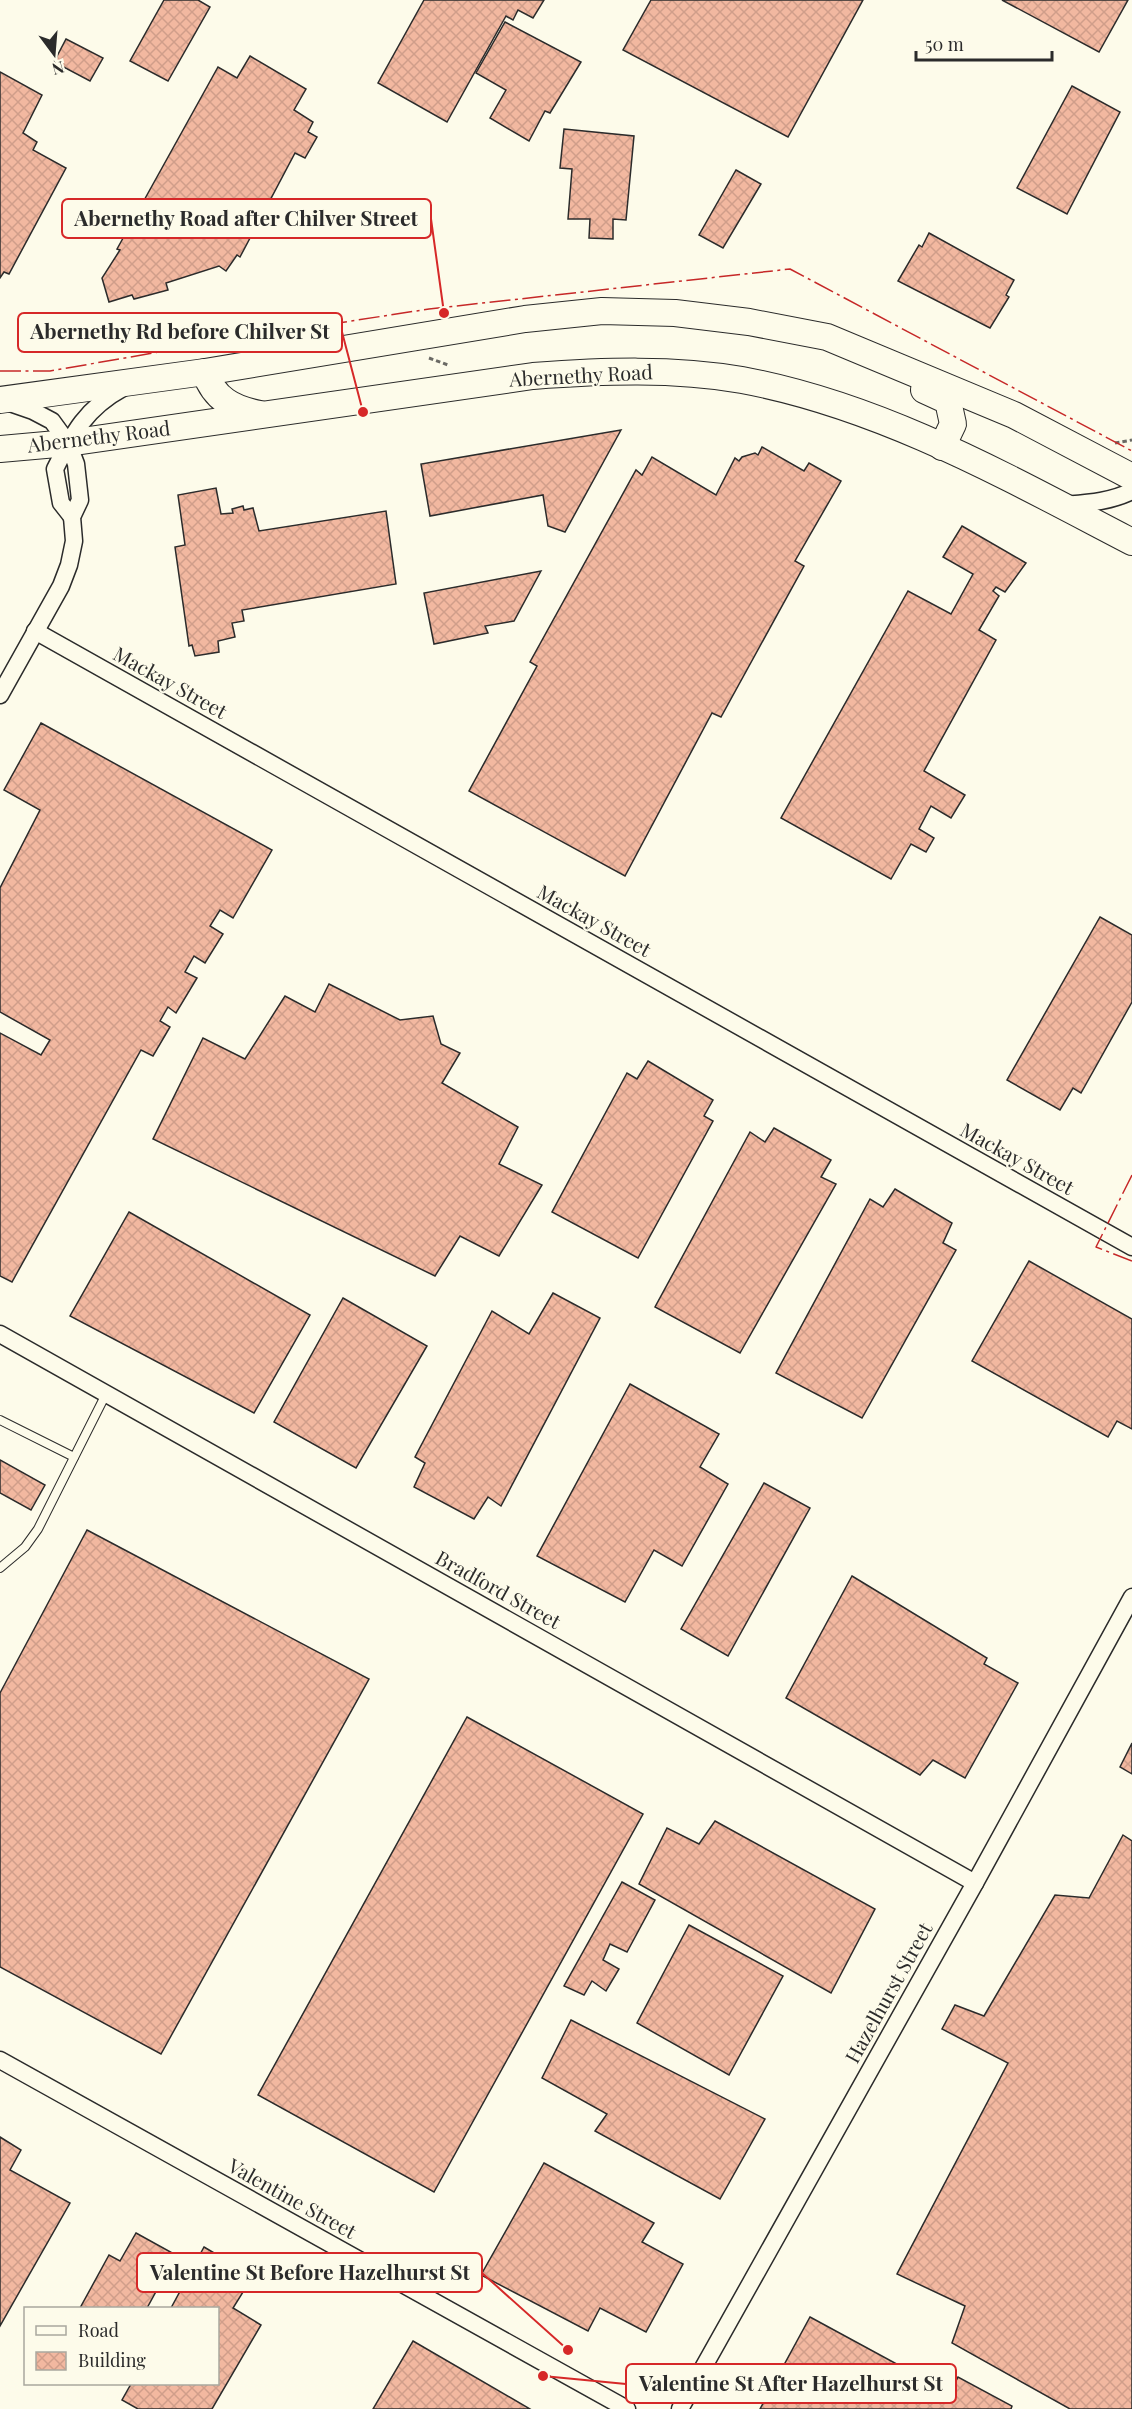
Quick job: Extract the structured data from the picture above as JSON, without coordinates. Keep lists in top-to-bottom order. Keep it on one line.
{"streets":{"main road":["Abernethy Road"],"street":["Mackay Street","Bradford Street","Hazelhurst Street","Valentine Street"]},"crossings":[["Bradford Street","Hazelhurst Street"]],"places":["Abernethy Road after Chilver Street","Abernethy Rd before Chilver St","Valentine St Before Hazelhurst St","Valentine St After Hazelhurst St"],"legend":["Road","Building"],"scale_bar":"50 m","north":"bottom"}
